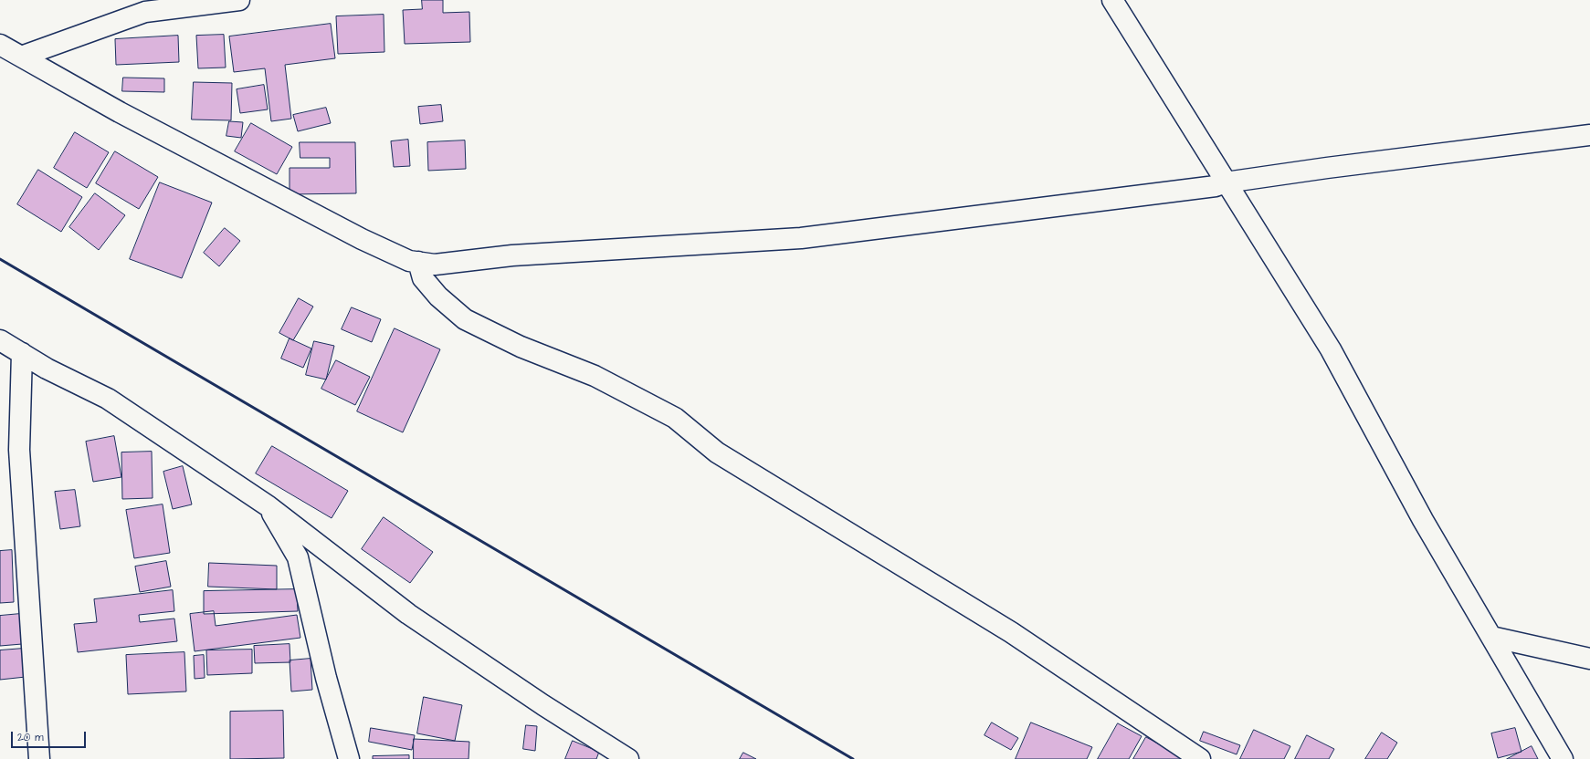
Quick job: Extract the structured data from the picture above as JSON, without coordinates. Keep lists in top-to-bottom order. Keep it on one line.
{"scale_bar":"20 m"}
